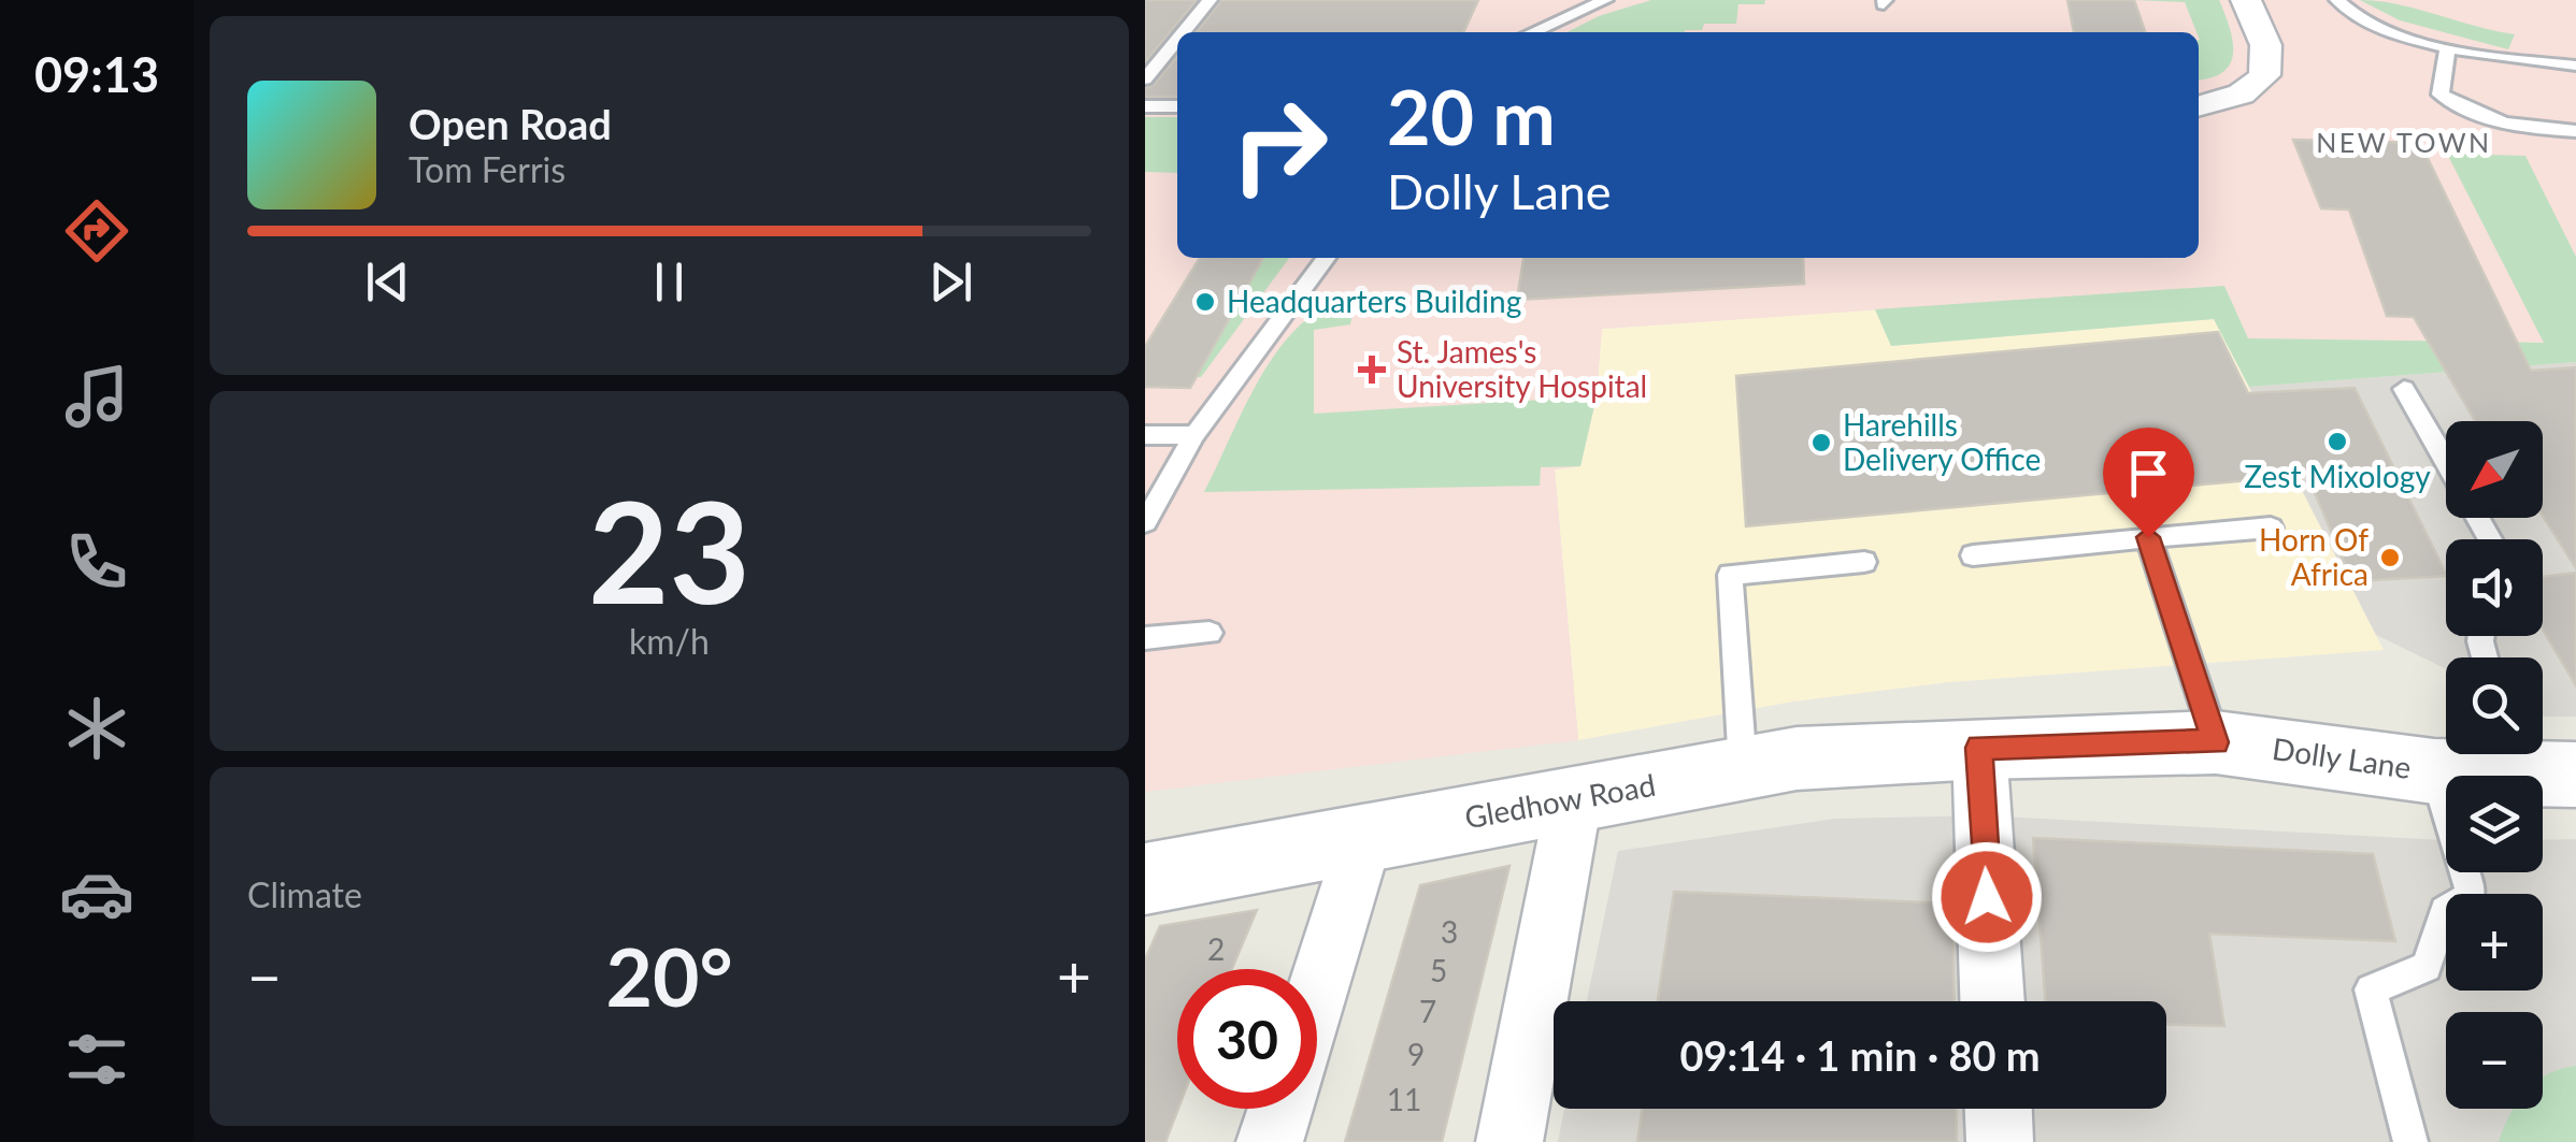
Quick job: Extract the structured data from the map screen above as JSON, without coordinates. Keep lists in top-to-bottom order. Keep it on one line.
{"streets":{"street":["Dolly Lane","Gledhow Road"]},"crossings":[["Dolly Lane","Gledhow Road"]],"districts":["NEW TOWN"],"places":{"other":["Headquarters Building","Zest Mixology","Harehills Delivery Office","Horn Of Africa"],"health":["St. James's University Hospital"]},"house_numbers":["3","2","5","7","9","11"],"north":"bottom left","page":{"tabs":"09:13","turn":["20 m","Dolly Lane"],"song":["Open Road","Tom Ferris"],"tile":[["23","km/h"],"Climate"],"map_buttons":["+","−"],"heat":["−","20°","+"],"limit":"30","trip":"09:14 · 1 min · 80 m"}}
